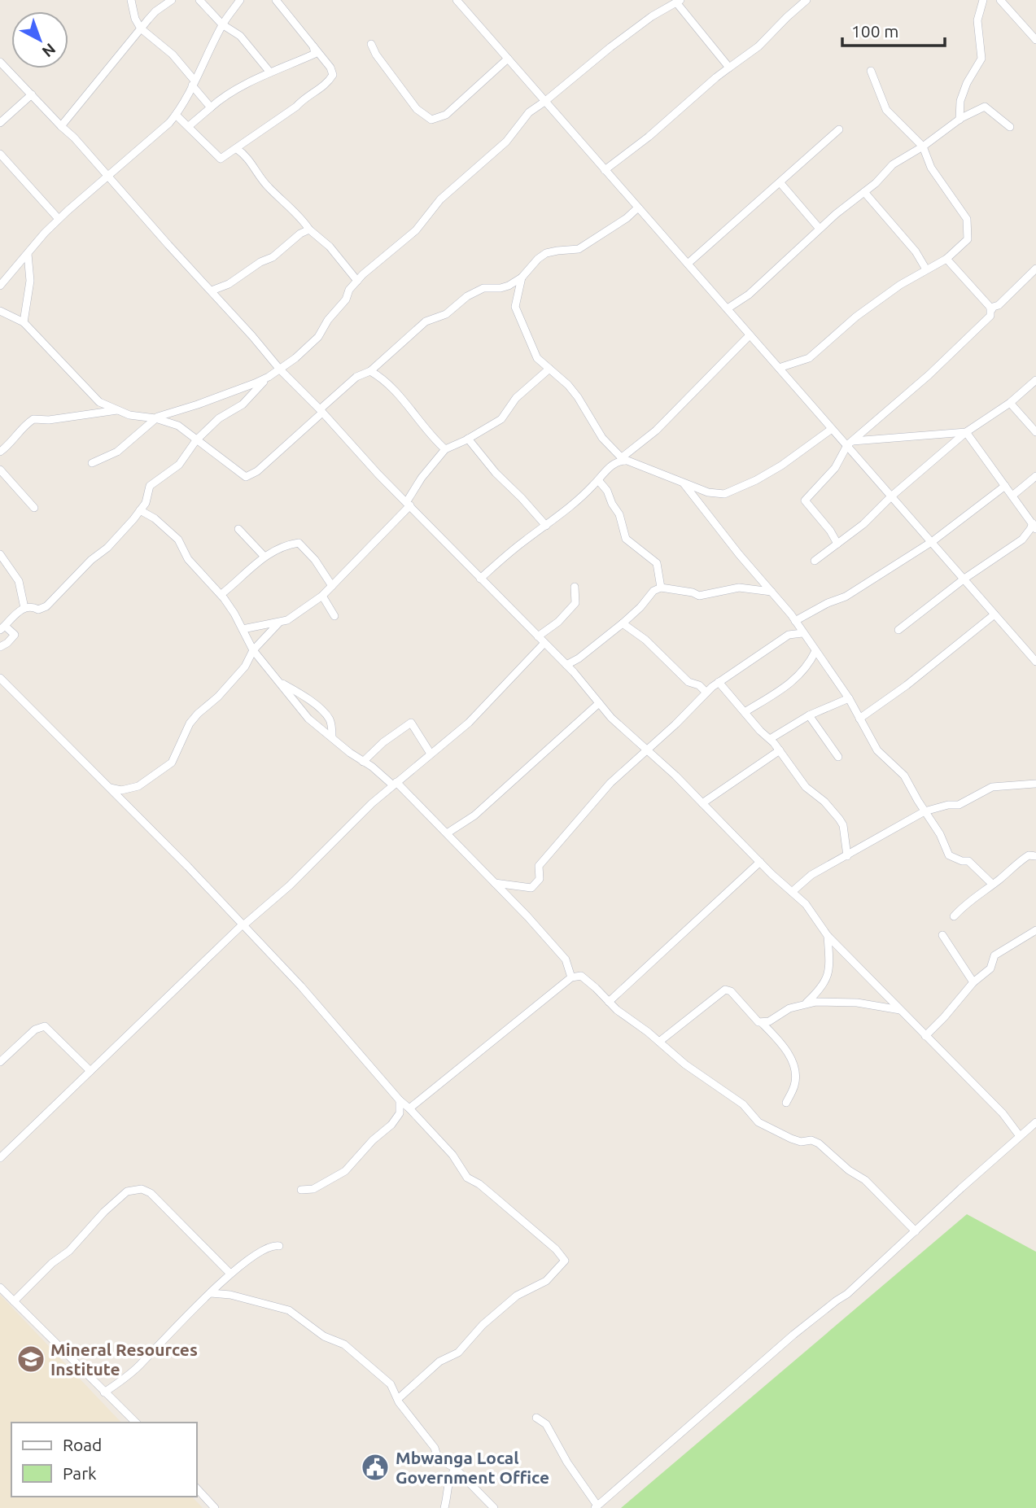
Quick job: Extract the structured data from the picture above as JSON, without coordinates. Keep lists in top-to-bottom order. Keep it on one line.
{"places":{"school or university":["Mineral Resources Institute"],"public building":["Mbwanga Local Government Office"]},"legend":["Road","Park"],"scale_bar":"100 m","north":"bottom right"}
